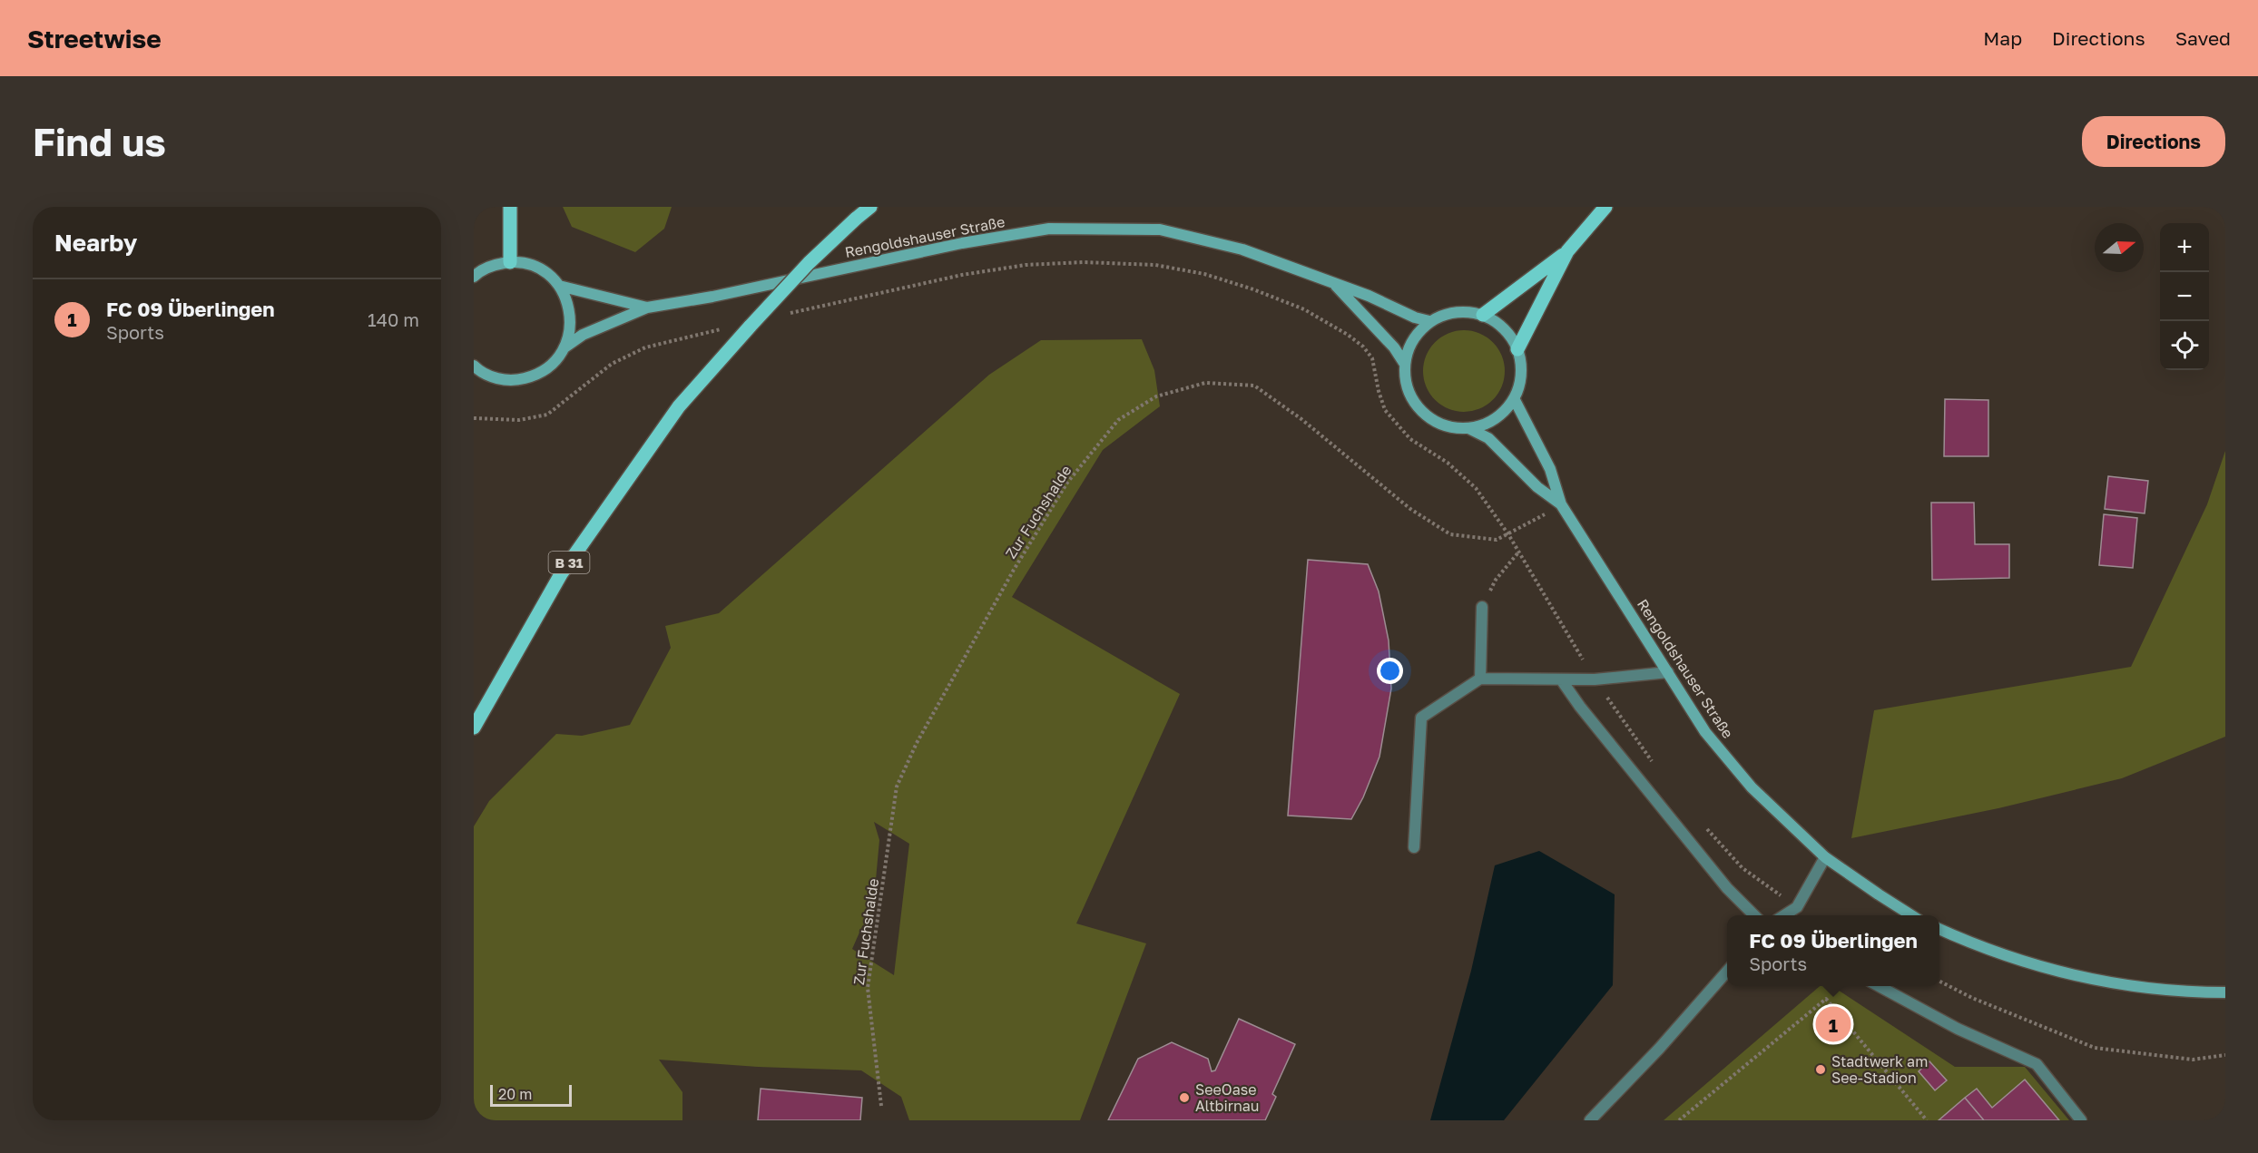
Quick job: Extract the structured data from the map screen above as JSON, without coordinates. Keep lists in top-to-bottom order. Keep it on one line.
{"streets":{"main road":["B 31"],"street":["Rengoldshauser Straße"],"path":["Zur Fuchshalde"]},"crossings":[["Rengoldshauser Straße","Zur Fuchshalde"]],"places":["Stadtwerk am See-Stadion","SeeOase Altbirnau"],"scale_bar":"20 m","north":"right","page":{"header":"Streetwise","nav":["Map","Directions","Saved"],"buttons":"Directions","title":"Find us","heading":"Nearby","map_buttons":["+","−"],"list":[{"mark":"1","name":"FC 09 Überlingen","note":"Sports","value":"140 m"}],"popup":["FC 09 Überlingen","Sports"],"pins":"1","scale":"20 m"}}
